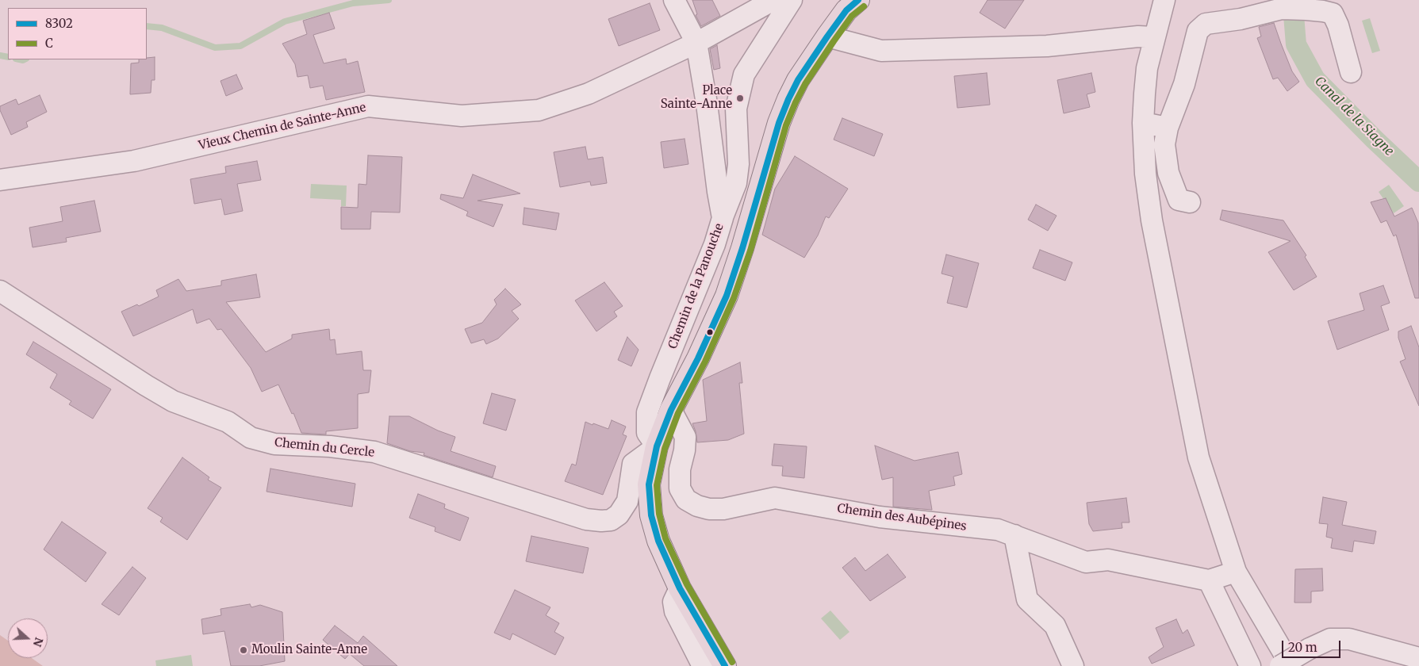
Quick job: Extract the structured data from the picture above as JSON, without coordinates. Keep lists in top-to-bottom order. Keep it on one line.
{"streets":{"street":["Vieux Chemin de Sainte-Anne","Chemin de la Panouche","Chemin du Cercle","Chemin des Aubépines"]},"crossings":[["Vieux Chemin de Sainte-Anne","Chemin de la Panouche"],["Chemin de la Panouche","Chemin du Cercle"]],"water":["Canal de la Siagne"],"places":["Place Sainte-Anne","Moulin Sainte-Anne"],"lines":["transit line 8302","transit line C"],"legend":["8302","C"],"scale_bar":"20 m","north":"right"}
